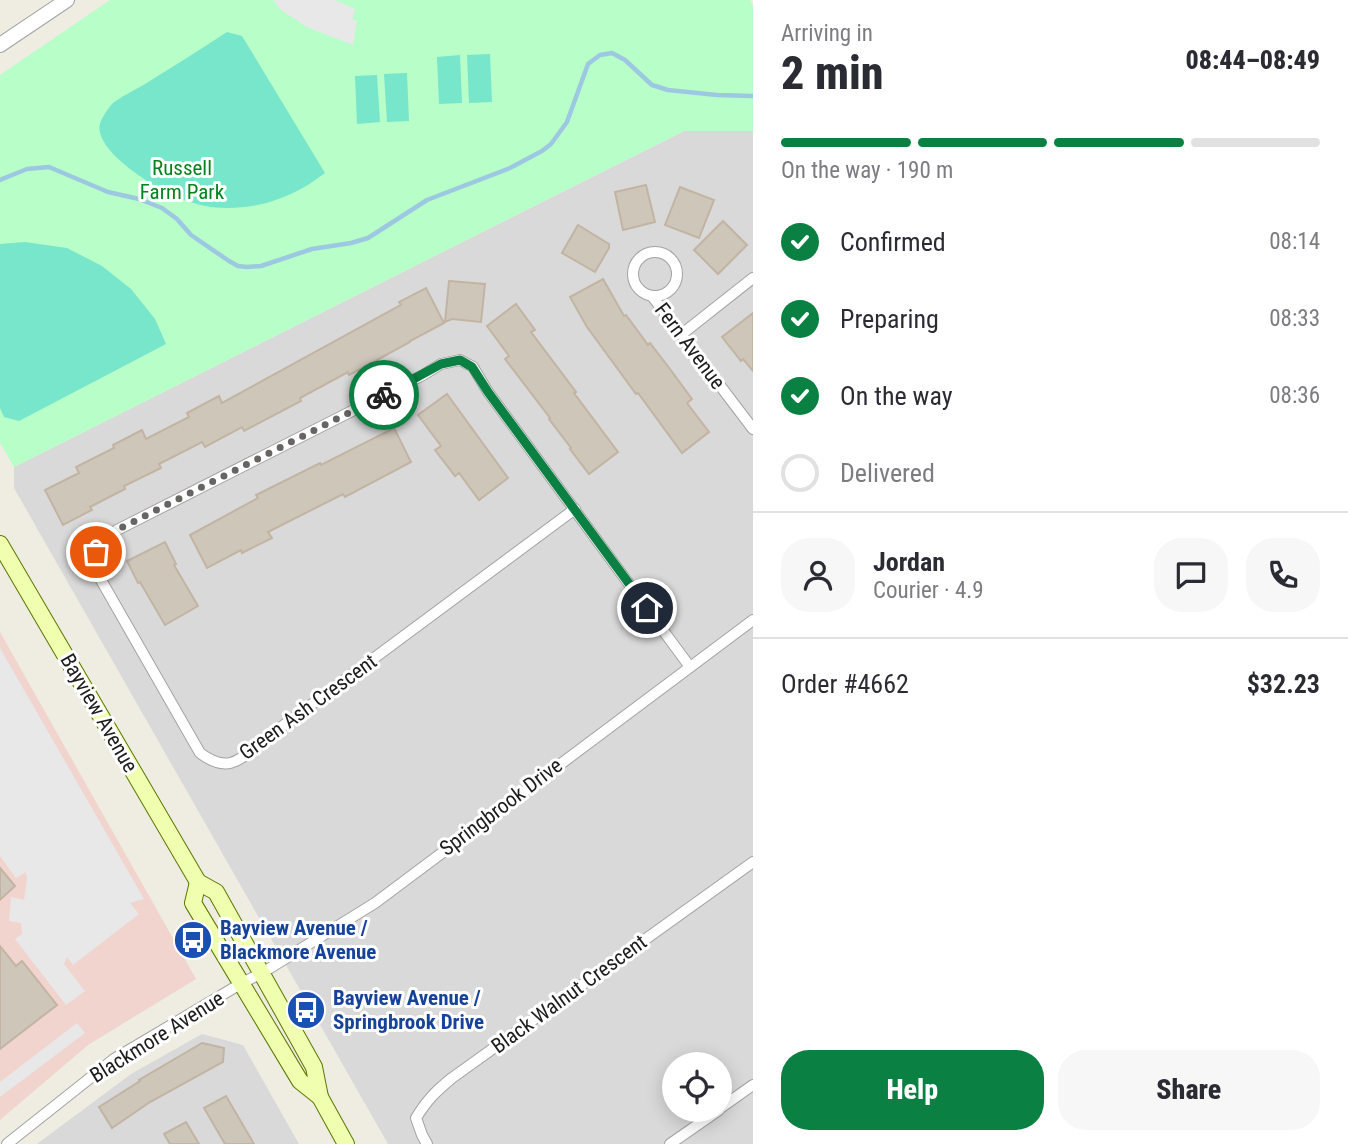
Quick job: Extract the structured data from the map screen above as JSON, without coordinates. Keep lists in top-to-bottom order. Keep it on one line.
{"streets":{"main road":["Bayview Avenue"],"street":["Fern Avenue","Green Ash Crescent","Springbrook Drive","Black Walnut Crescent","Blackmore Avenue"]},"crossings":[["Green Ash Crescent","Springbrook Drive"],["Bayview Avenue","Springbrook Drive"],["Bayview Avenue","Blackmore Avenue"],["Springbrook Drive","Blackmore Avenue"]],"parks":["Russell Farm Park"],"places":{"bus stop":["Bayview Avenue / Blackmore Avenue","Bayview Avenue / Springbrook Drive"]},"page":{"heading":["2 min","Arriving in","08:44–08:49"],"panel":["Jordan","Courier · 4.9","Order #4662","$32.23"],"bar":"On the way · 190 m","list":[["Confirmed","08:14"],["Preparing","08:33"],["On the way","08:36"],"Delivered"],"buttons":["Help","Share"]}}
